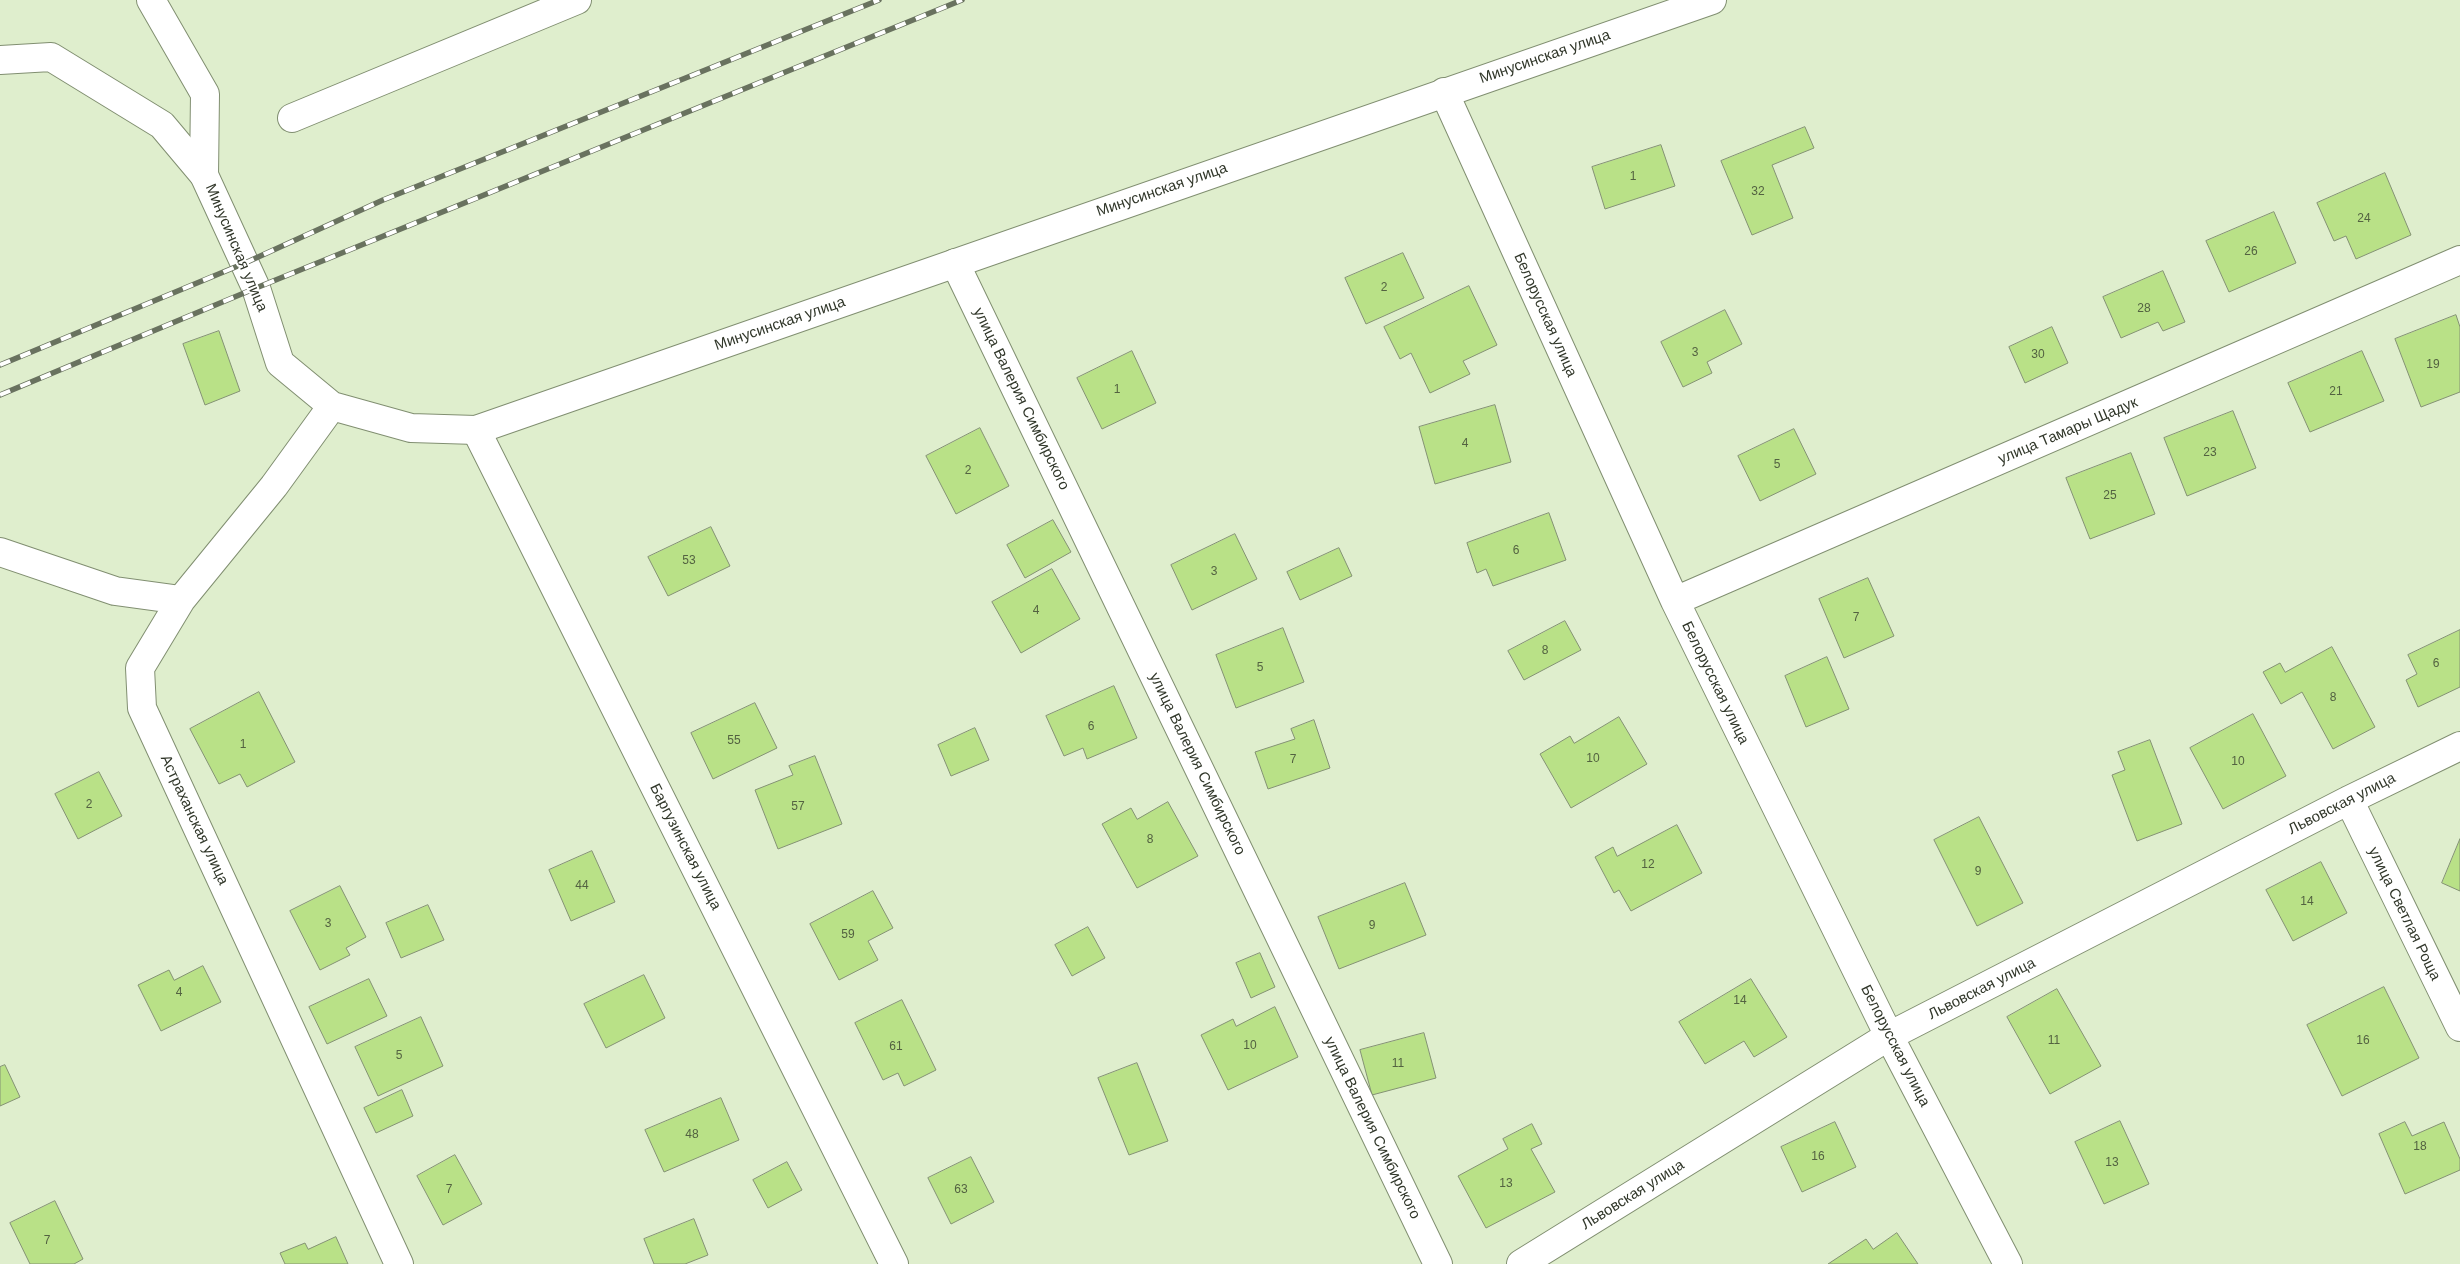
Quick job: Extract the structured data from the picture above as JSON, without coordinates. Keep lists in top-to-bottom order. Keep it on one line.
{"streets":{"street":["Минусинская улица","Белорусская улица","улица Валерия Симбирского","улица Тамары Щадук","Львовская улица","Астраханская улица","Баргузинская улица","улица Светлая Роща"]},"crossings":[["Минусинская улица","Белорусская улица"],["Минусинская улица","улица Валерия Симбирского"],["Минусинская улица","Астраханская улица"],["Минусинская улица","Баргузинская улица"],["Белорусская улица","улица Тамары Щадук"],["Белорусская улица","Львовская улица"],["Львовская улица","улица Светлая Роща"]],"house_numbers":["1","32","24","26","2","28","3","30","19","1","21","4","23","5","2","25","6","53","3","4","7","8","6","5","8","6","55","1","10","7","10","2","57","8","12","9","44","14","3","9","59","4","14","11","16","10","61","5","11","48","18","16","13","13","7","63","7"]}
